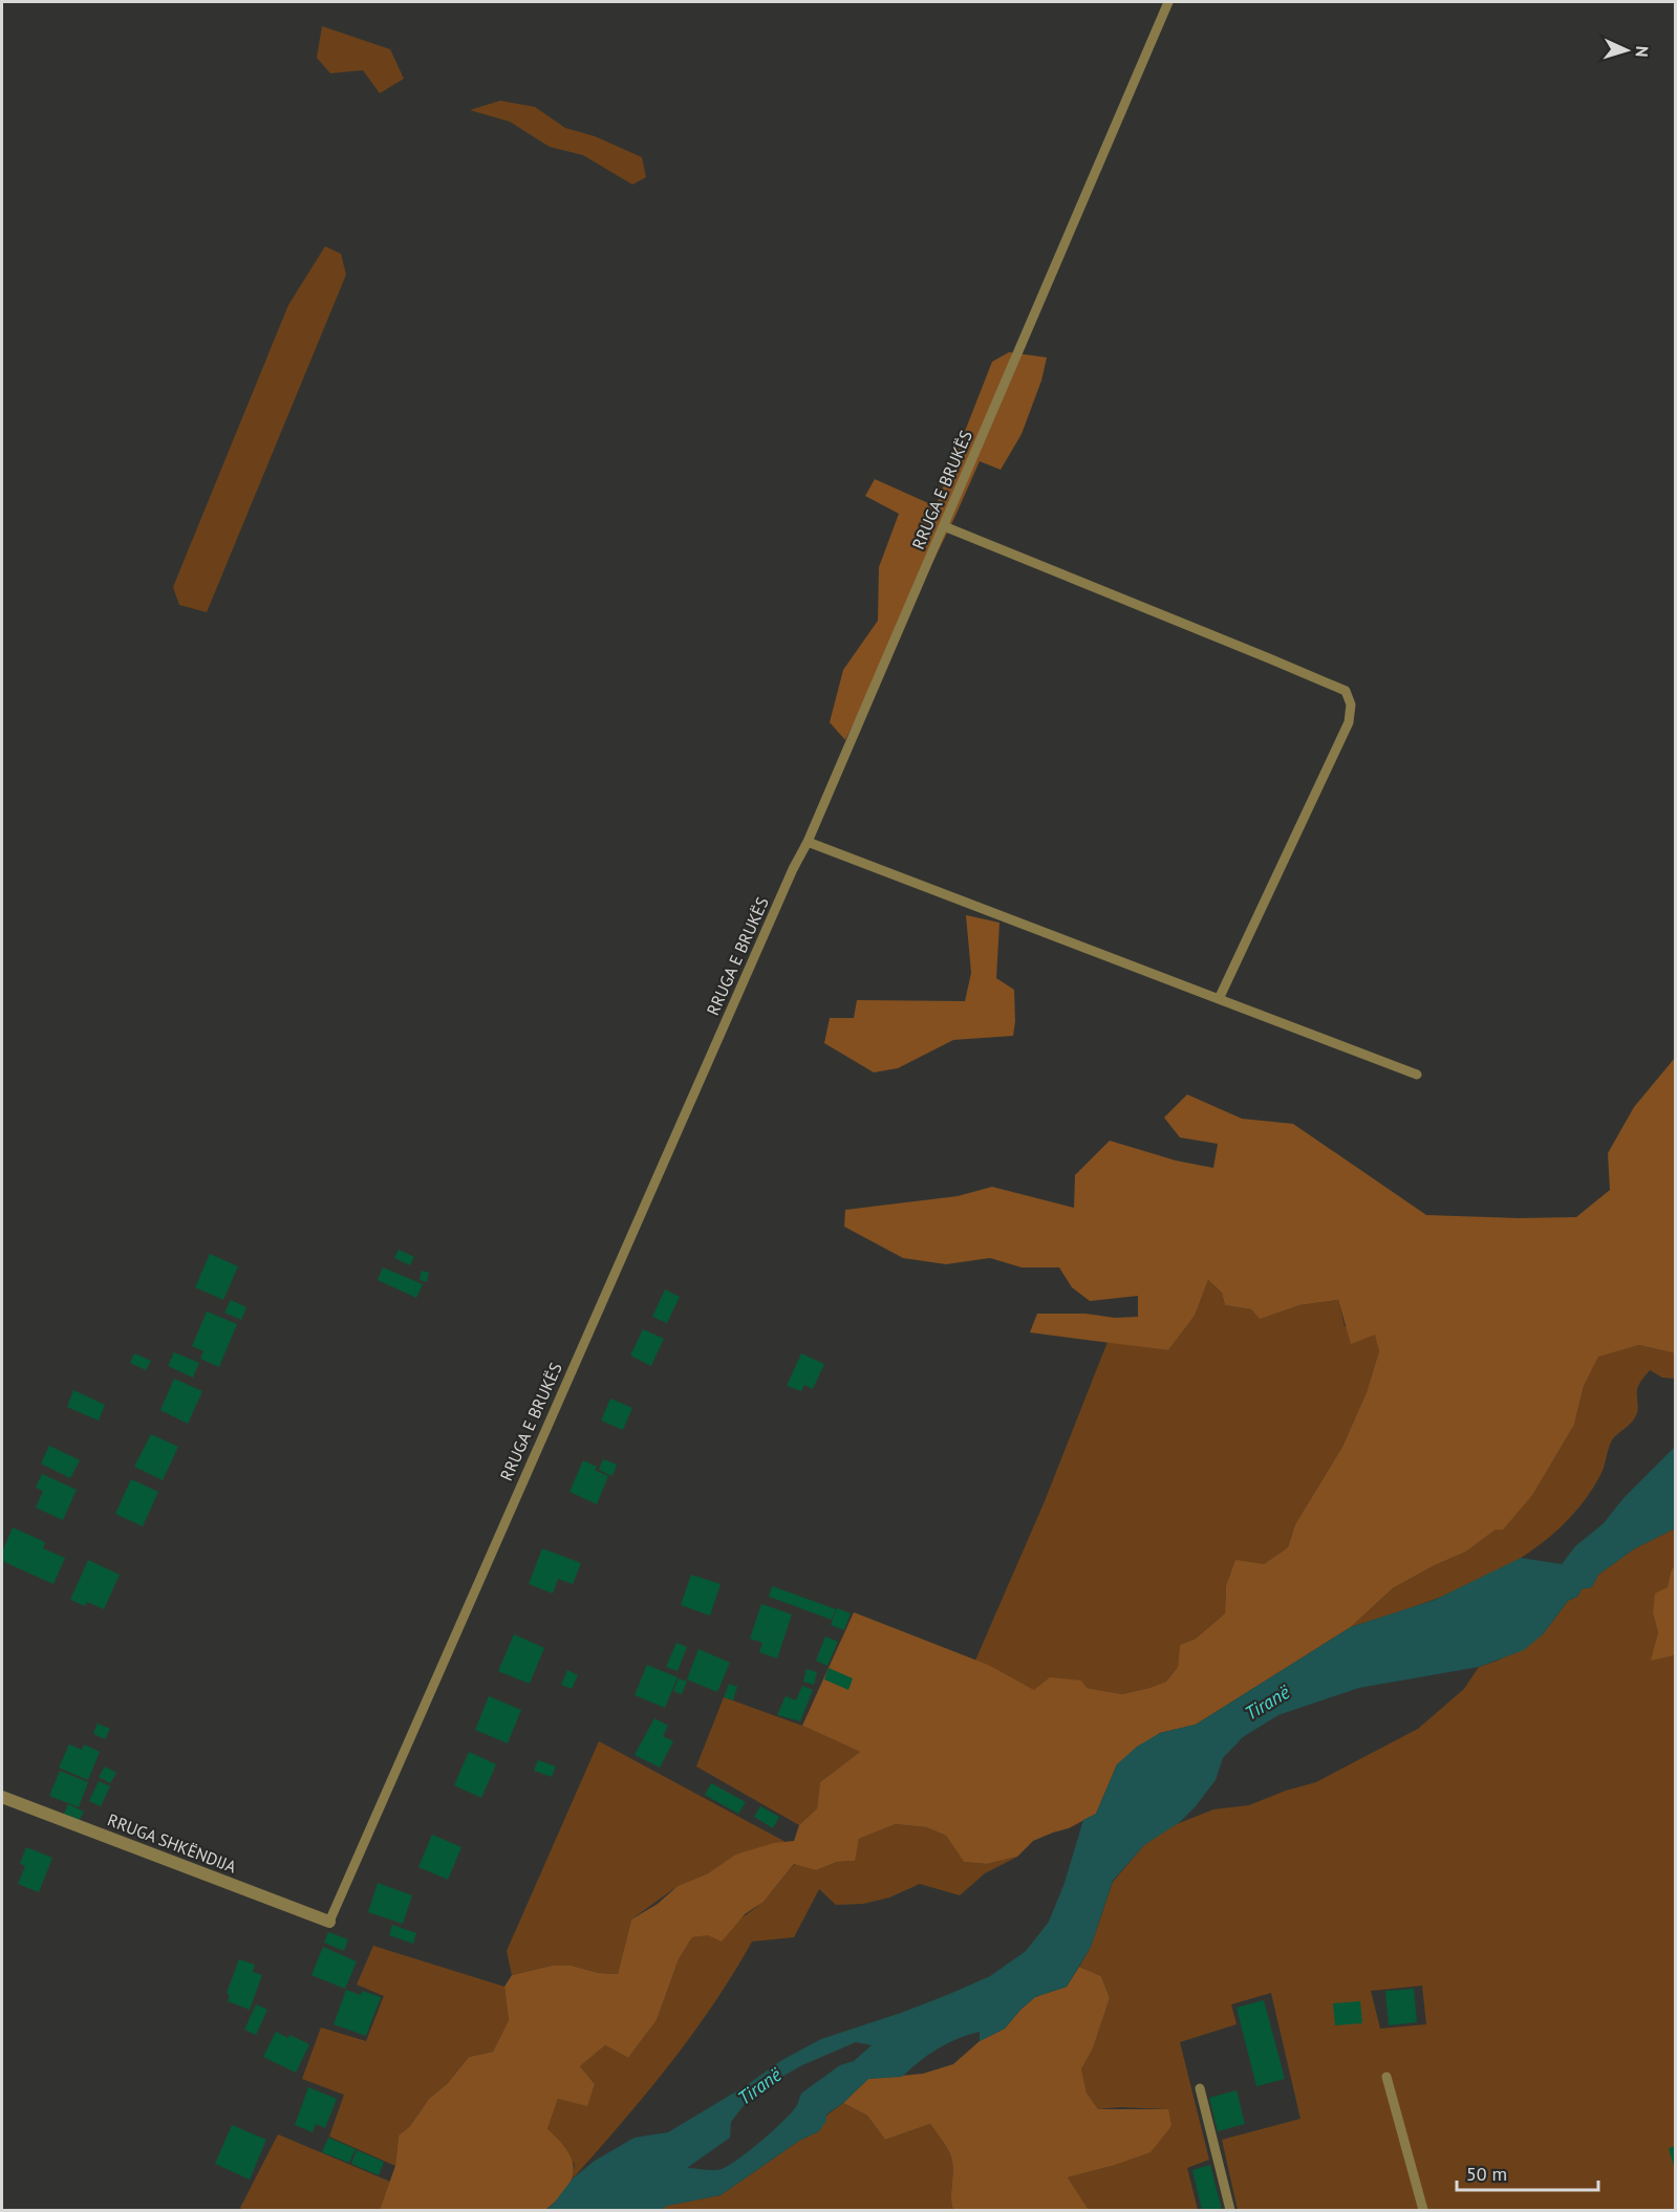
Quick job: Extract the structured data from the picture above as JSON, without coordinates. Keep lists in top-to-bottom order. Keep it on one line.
{"streets":{"street":["RRUGA SHKËNDIJA"],"lane":["RRUGA E BRUKËS"]},"crossings":[["RRUGA E BRUKËS","RRUGA SHKËNDIJA"]],"water":["Tiranë"],"scale_bar":"50 m","north":"right"}
